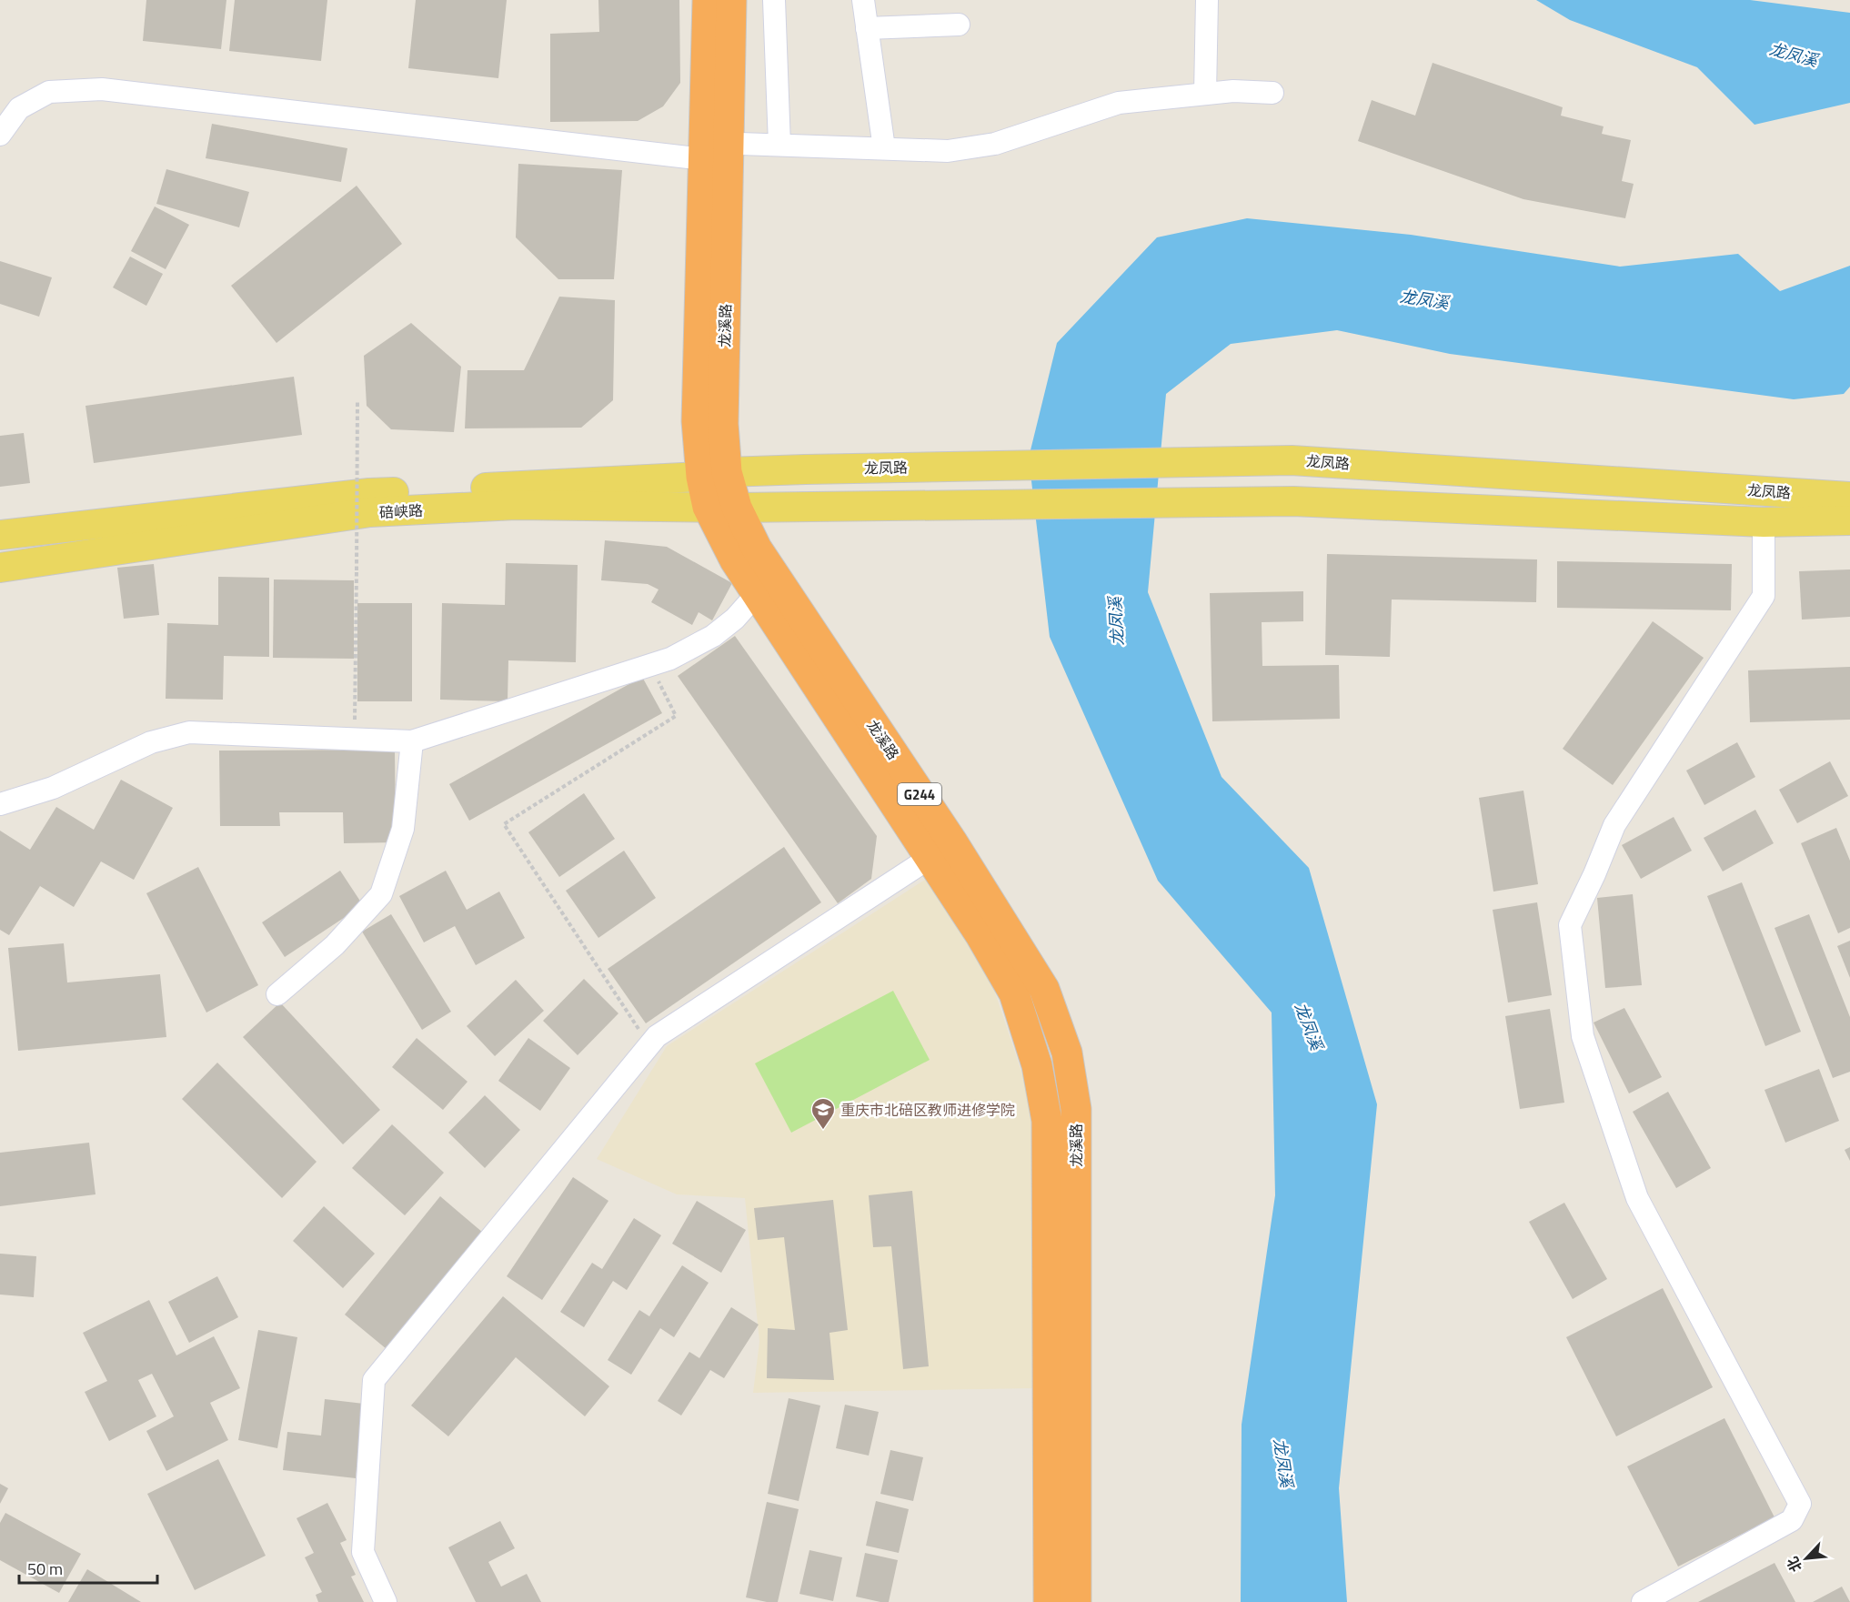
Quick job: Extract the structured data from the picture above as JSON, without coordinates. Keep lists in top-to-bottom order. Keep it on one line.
{"streets":{"highway":["龙溪路","G244"],"main road":["龙凤路","碚峡路"]},"crossings":[["龙溪路","碚峡路"],["龙凤路","碚峡路"]],"water":["龙凤溪"],"places":{"school or university":["重庆市北碚区教师进修学院"]},"scale_bar":"50 m","north":"bottom left"}
